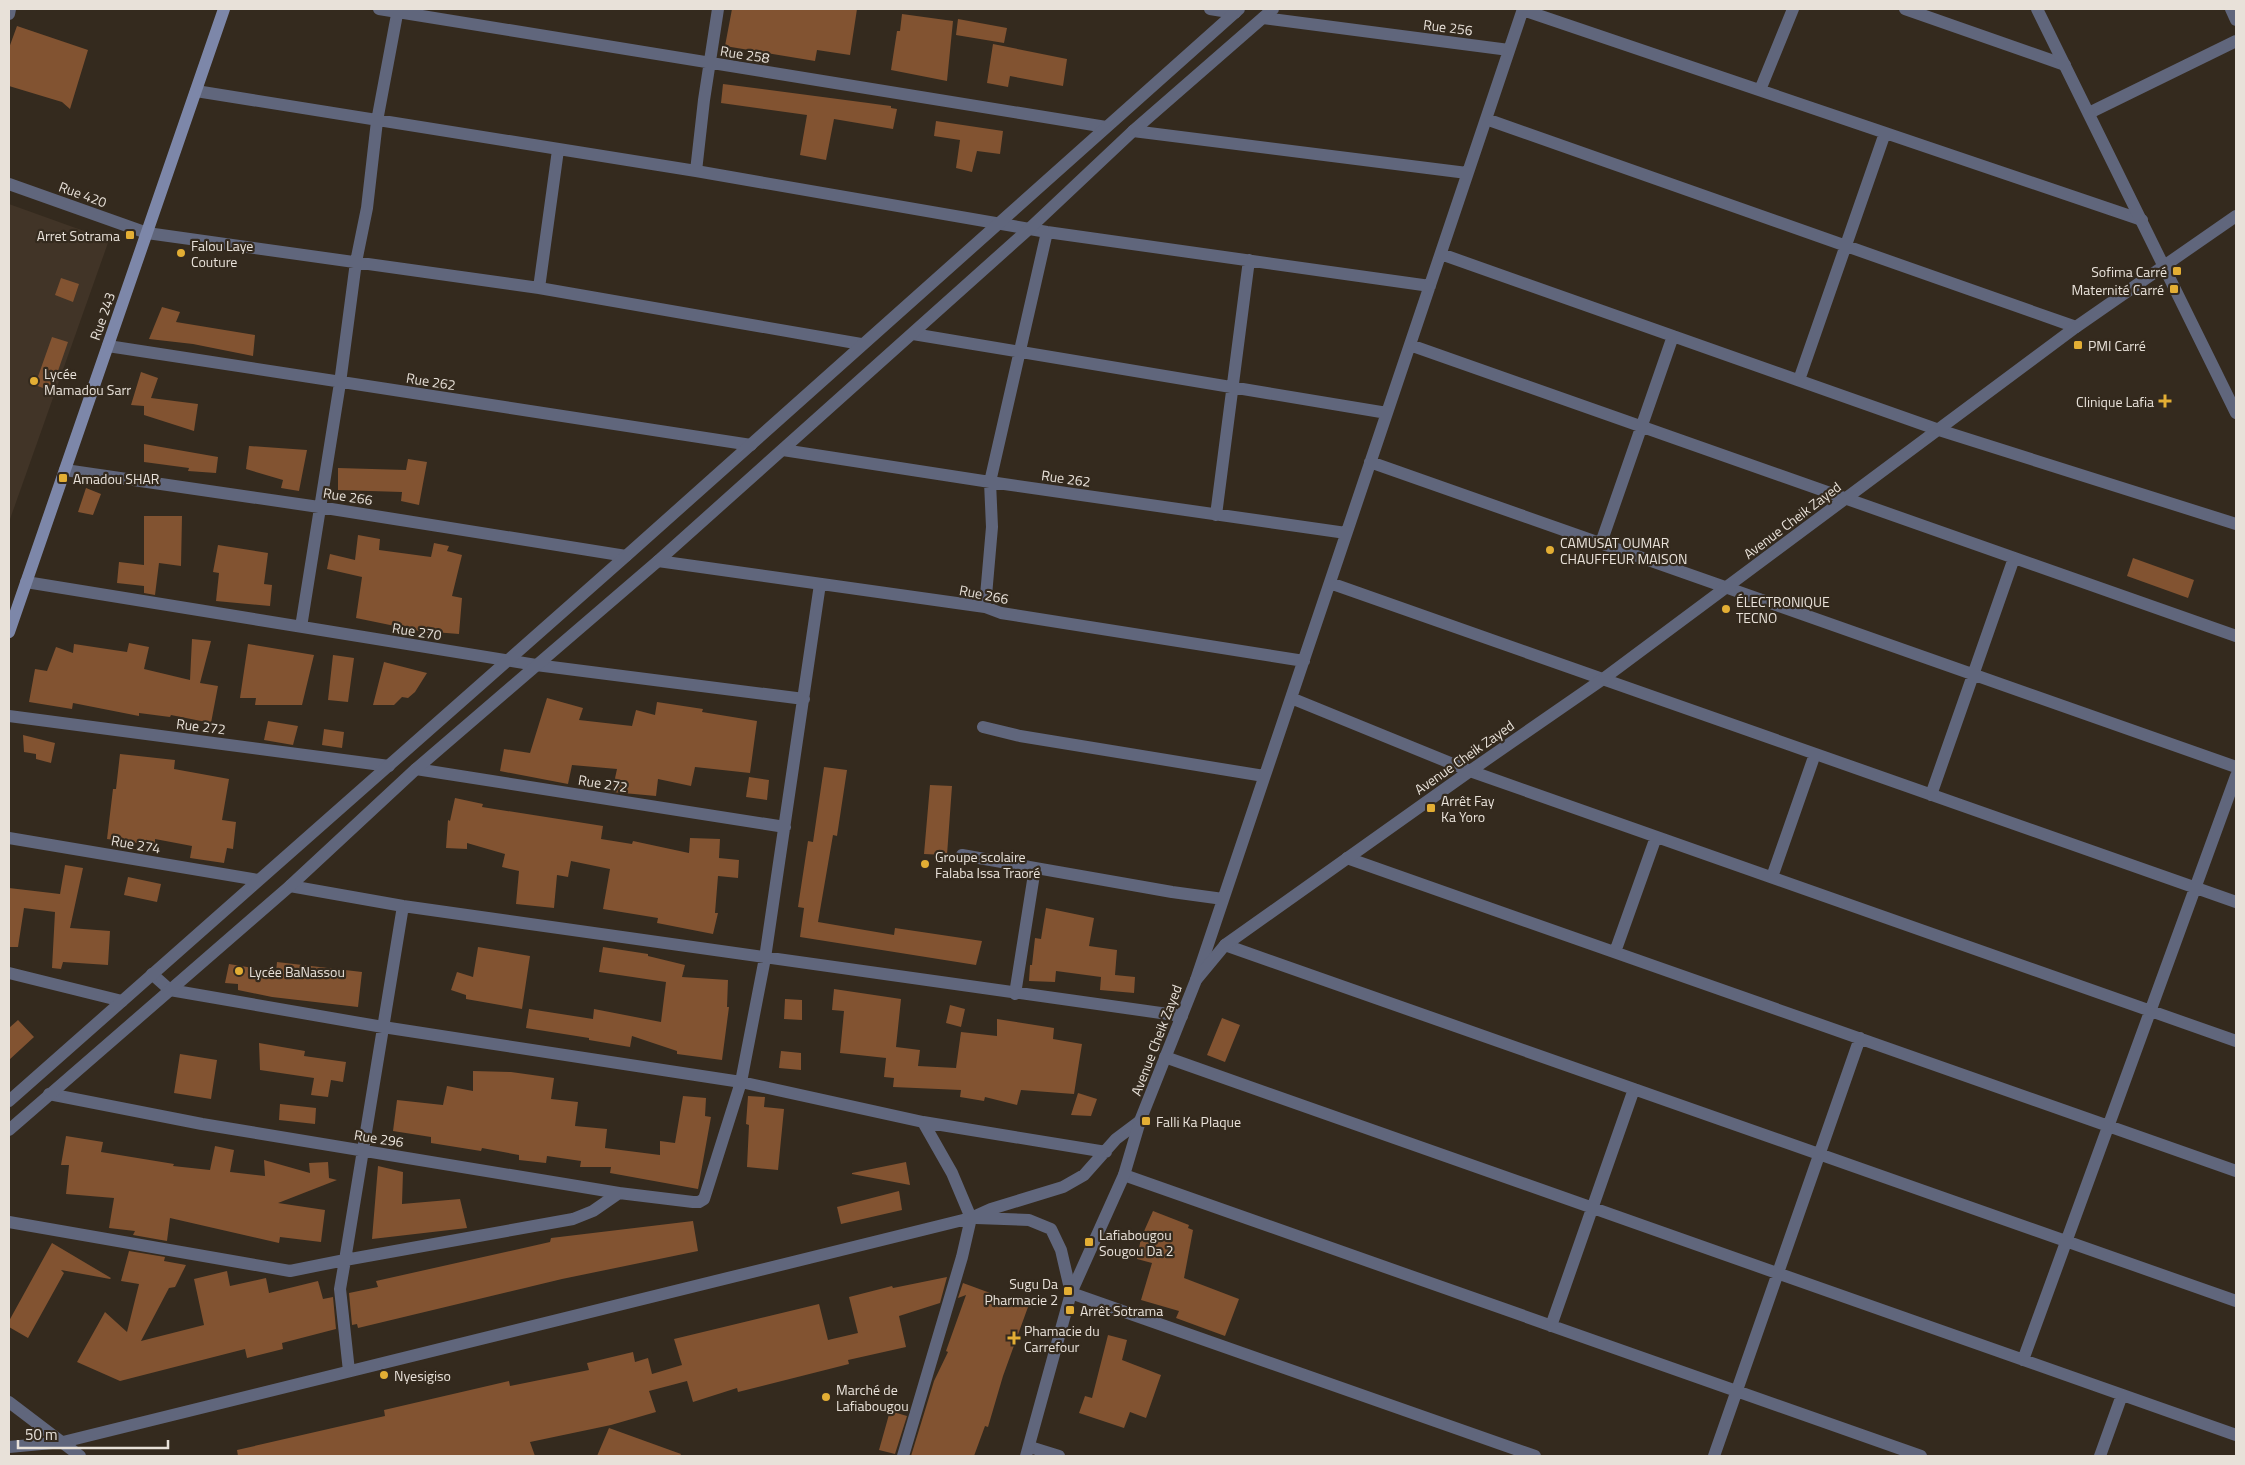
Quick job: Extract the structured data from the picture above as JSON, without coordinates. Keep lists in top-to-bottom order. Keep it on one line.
{"streets":{"main road":["Rue 243"],"street":["Rue 256","Rue 258","Rue 420","Rue 262","Rue 266","Avenue Cheik Zayed","Rue 270","Rue 272","Rue 274","Rue 296"]},"crossings":[["Rue 420","Rue 243"],["Rue 243","Rue 262"],["Rue 243","Rue 266"],["Rue 243","Rue 270"]],"places":{"transit":["Arret Sotrama","Sofima Carré","Maternité Carré","PMI Carré","Amadou SHAR","Arrêt Fay Ka Yoro","Falli Ka Plaque","Lafiabougou Sougou Da 2","Sugu Da Pharmacie 2","Arrêt Sotrama"],"other":["Falou Laye Couture","Lycée Mamadou Sarr","CAMUSAT OUMAR CHAUFFEUR MAISON","ÉLECTRONIQUE TECNO","Groupe scolaire Falaba Issa Traoré","Lycée BaNassou","Nyesigiso","Marché de Lafiabougou"],"health":["Clinique Lafia","Phamacie du Carrefour"]},"scale_bar":"50 m"}
